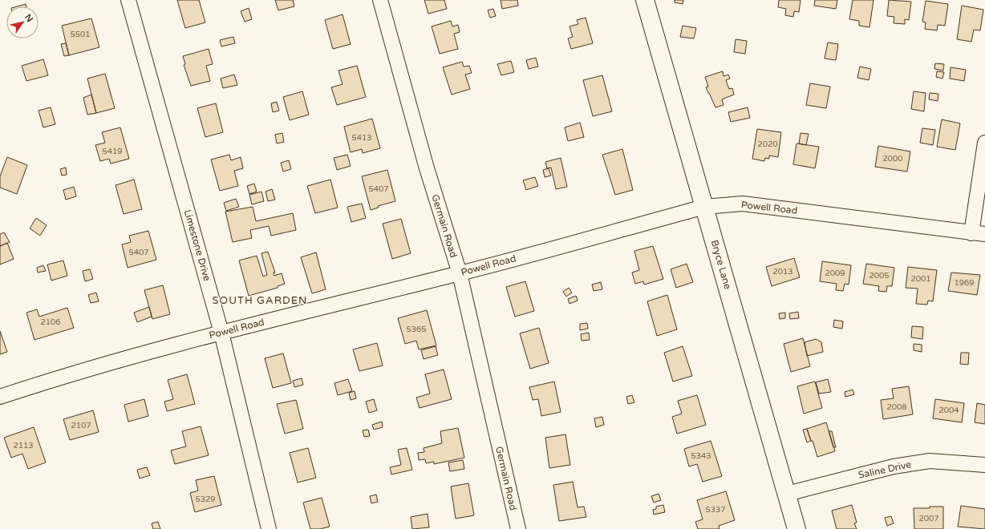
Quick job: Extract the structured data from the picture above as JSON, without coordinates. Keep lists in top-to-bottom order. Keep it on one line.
{"streets":{"street":["Powell Road","Germain Road","Limestone Drive","Bryce Lane","Saline Drive"]},"crossings":[["Powell Road","Germain Road"],["Powell Road","Limestone Drive"],["Powell Road","Bryce Lane"],["Bryce Lane","Saline Drive"]],"districts":["SOUTH GARDEN"],"house_numbers":["5501","5413","2020","5419","2000","5407","5407","2013","2009","2005","2001","1969","2106","5365","2008","2004","2107","2113","5343","5329","5337","2007"],"north":"top right"}
